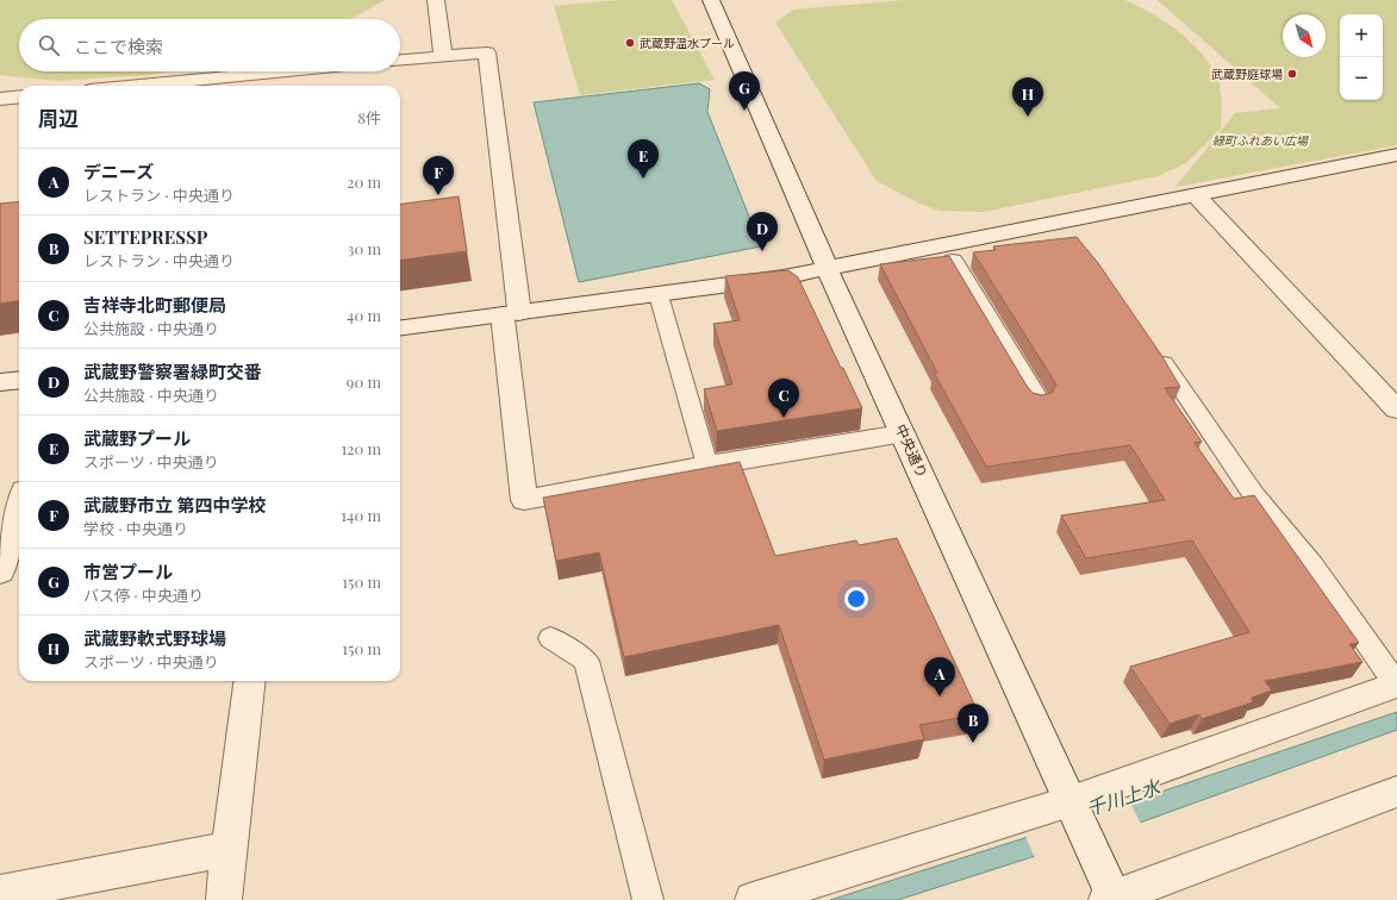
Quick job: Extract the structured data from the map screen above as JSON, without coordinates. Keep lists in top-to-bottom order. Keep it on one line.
{"streets":{"street":["中央通り"]},"water":["千川上水"],"parks":["緑町ふれあい広場"],"places":["武蔵野温水プール","武蔵野庭球場"],"north":"bottom right","page":{"map_buttons":["+","−"],"search":"ここで検索","pins":["G","H","E","F","D","C","A","B"],"heading":["周辺","8件"],"list":[{"mark":"A","name":"デニーズ","note":"レストラン · 中央通り","value":"20 m"},{"mark":"B","name":"SETTEPRESSP","note":"レストラン · 中央通り","value":"30 m"},{"mark":"C","name":"吉祥寺北町郵便局","note":"公共施設 · 中央通り","value":"40 m"},{"mark":"D","name":"武蔵野警察署緑町交番","note":"公共施設 · 中央通り","value":"90 m"},{"mark":"E","name":"武蔵野プール","note":"スポーツ · 中央通り","value":"120 m"},{"mark":"F","name":"武蔵野市立 第四中学校","note":"学校 · 中央通り","value":"140 m"},{"mark":"G","name":"市営プール","note":"バス停 · 中央通り","value":"150 m"},{"mark":"H","name":"武蔵野軟式野球場","note":"スポーツ · 中央通り","value":"150 m"}]}}
